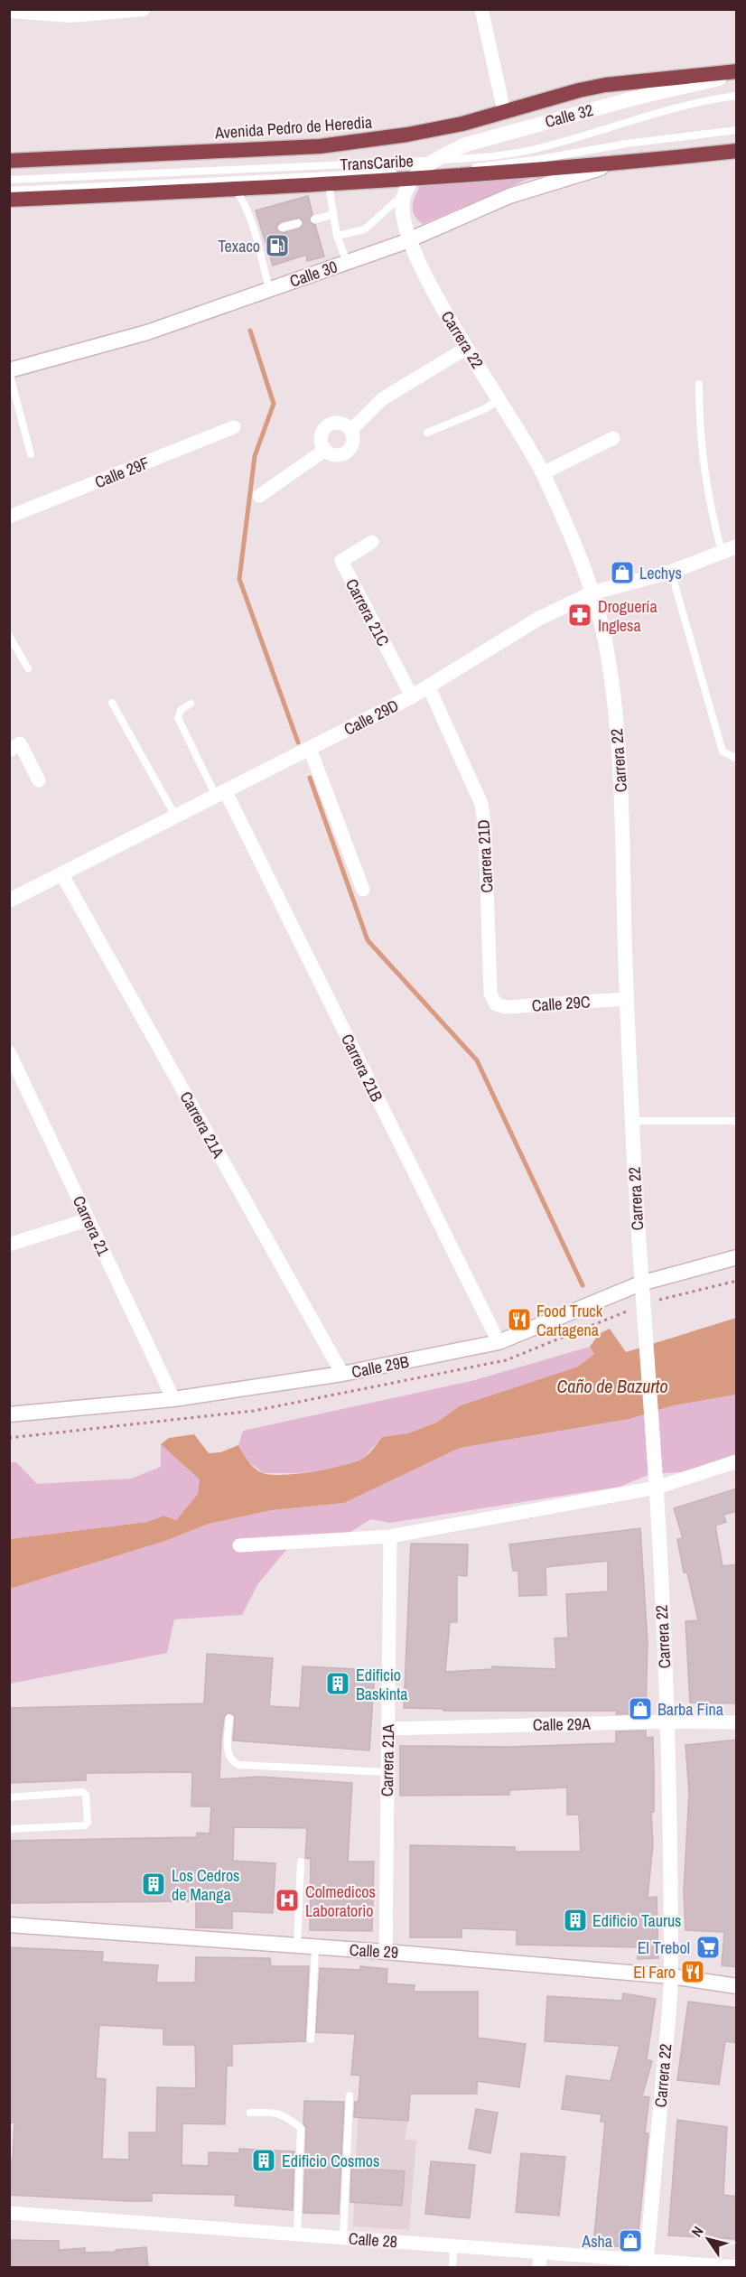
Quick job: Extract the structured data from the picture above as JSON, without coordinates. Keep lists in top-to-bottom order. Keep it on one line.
{"streets":{"highway":["Avenida Pedro de Heredia"],"street":["Calle 32","Calle 30","Carrera 22","Calle 29F","Carrera 21C","Calle 29D","Carrera 21D","Calle 29C","Carrera 21B","Carrera 21A","Carrera 21","Calle 29B","Calle 29A","Calle 29","Calle 28"],"lane":["TransCaribe"]},"crossings":[["Calle 32","Avenida Pedro de Heredia"],["Calle 32","TransCaribe"],["Calle 30","Carrera 22"],["Carrera 22","Calle 29D"],["Carrera 22","Calle 29C"],["Carrera 22","Calle 29B"],["Carrera 22","Calle 29A"],["Carrera 22","Calle 29"],["Carrera 22","Calle 28"],["Carrera 21C","Calle 29D"],["Calle 29D","Carrera 21D"],["Calle 29D","Carrera 21B"],["Calle 29D","Carrera 21A"],["Carrera 21D","Calle 29C"],["Carrera 21B","Calle 29B"],["Carrera 21A","Calle 29B"],["Carrera 21A","Calle 29A"],["Carrera 21A","Calle 29"],["Carrera 21","Calle 29B"]],"water":["Caño de Bazurto"],"places":{"fuel station":["Texaco"],"shop":["Lechys","Barba Fina","Asha"],"pharmacy":["Droguería Inglesa"],"restaurant":["Food Truck Cartagena","El Faro"],"building":["Edificio Baskinta","Los Cedros de Manga","Edificio Taurus","Edificio Cosmos"],"hospital":["Colmedicos Laboratorio"],"supermarket":["El Trebol"]},"north":"top left"}
